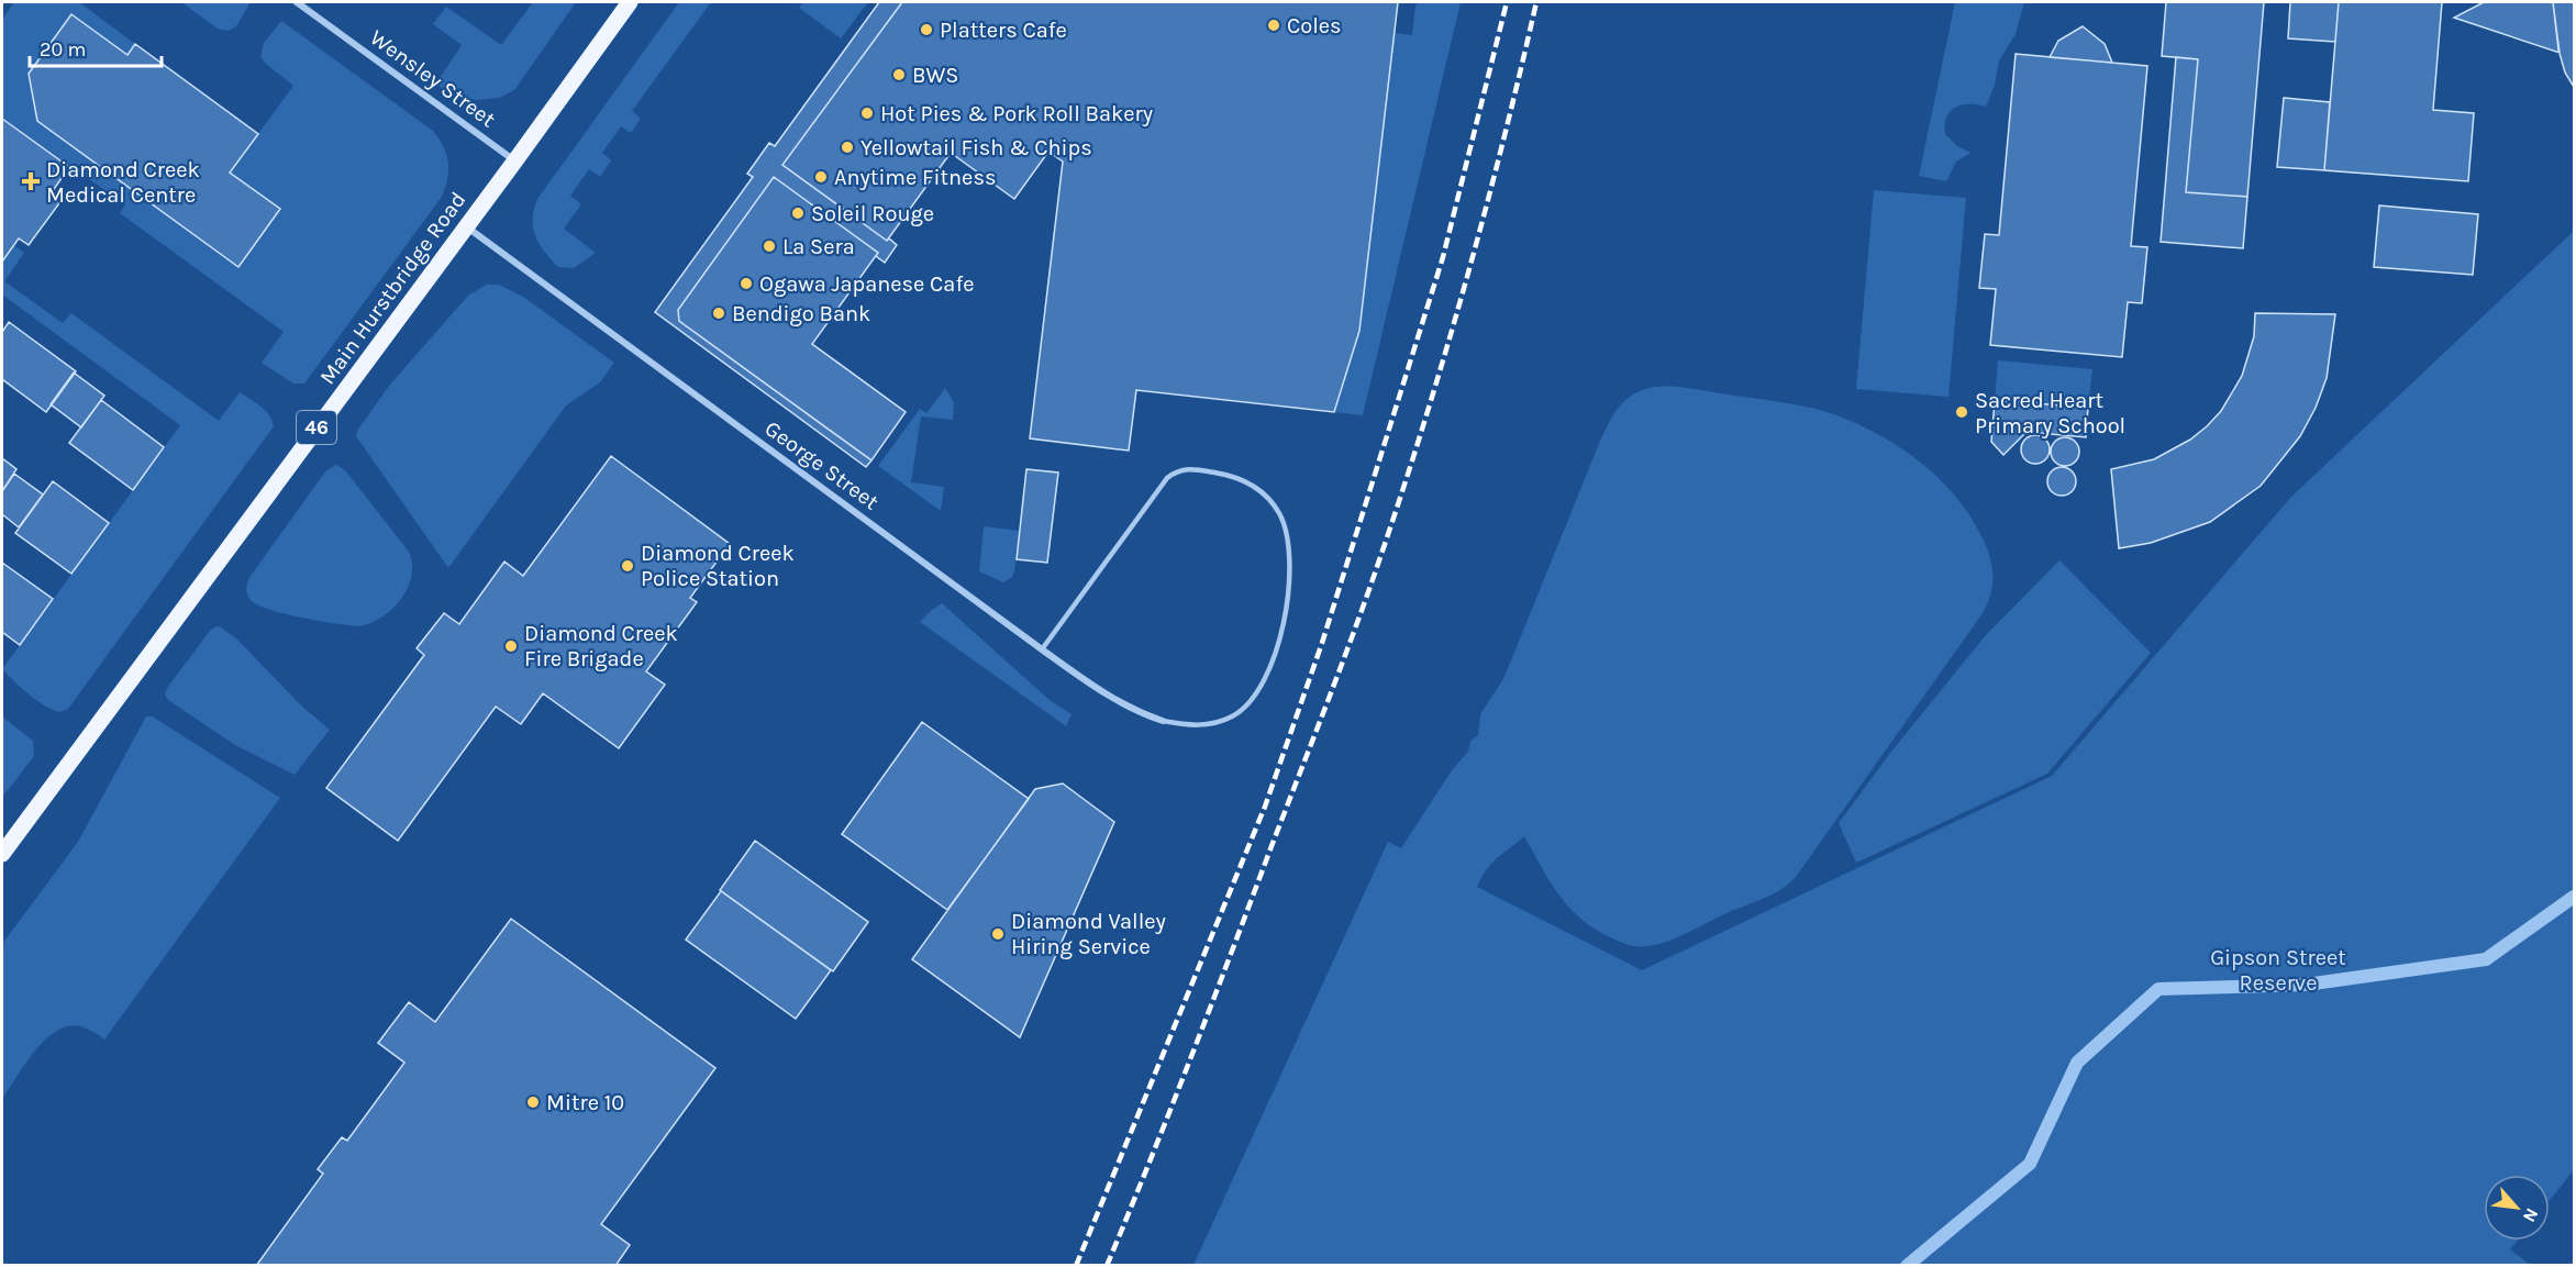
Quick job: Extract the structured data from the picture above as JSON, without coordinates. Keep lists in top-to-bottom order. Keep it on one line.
{"streets":{"main road":["Main Hurstbridge Road","46"],"street":["Wensley Street","George Street"]},"crossings":[["Wensley Street","Main Hurstbridge Road"],["Main Hurstbridge Road","George Street"]],"parks":["Gipson Street Reserve"],"places":{"other":["Coles","Platters Cafe","BWS","Hot Pies & Pork Roll Bakery","Yellowtail Fish & Chips","Anytime Fitness","Soleil Rouge","La Sera","Ogawa Japanese Cafe","Bendigo Bank","Sacred Heart Primary School","Diamond Creek Police Station","Diamond Creek Fire Brigade","Diamond Valley Hiring Service","Mitre 10"],"health":["Diamond Creek Medical Centre"]},"scale_bar":"20 m","north":"bottom right"}
